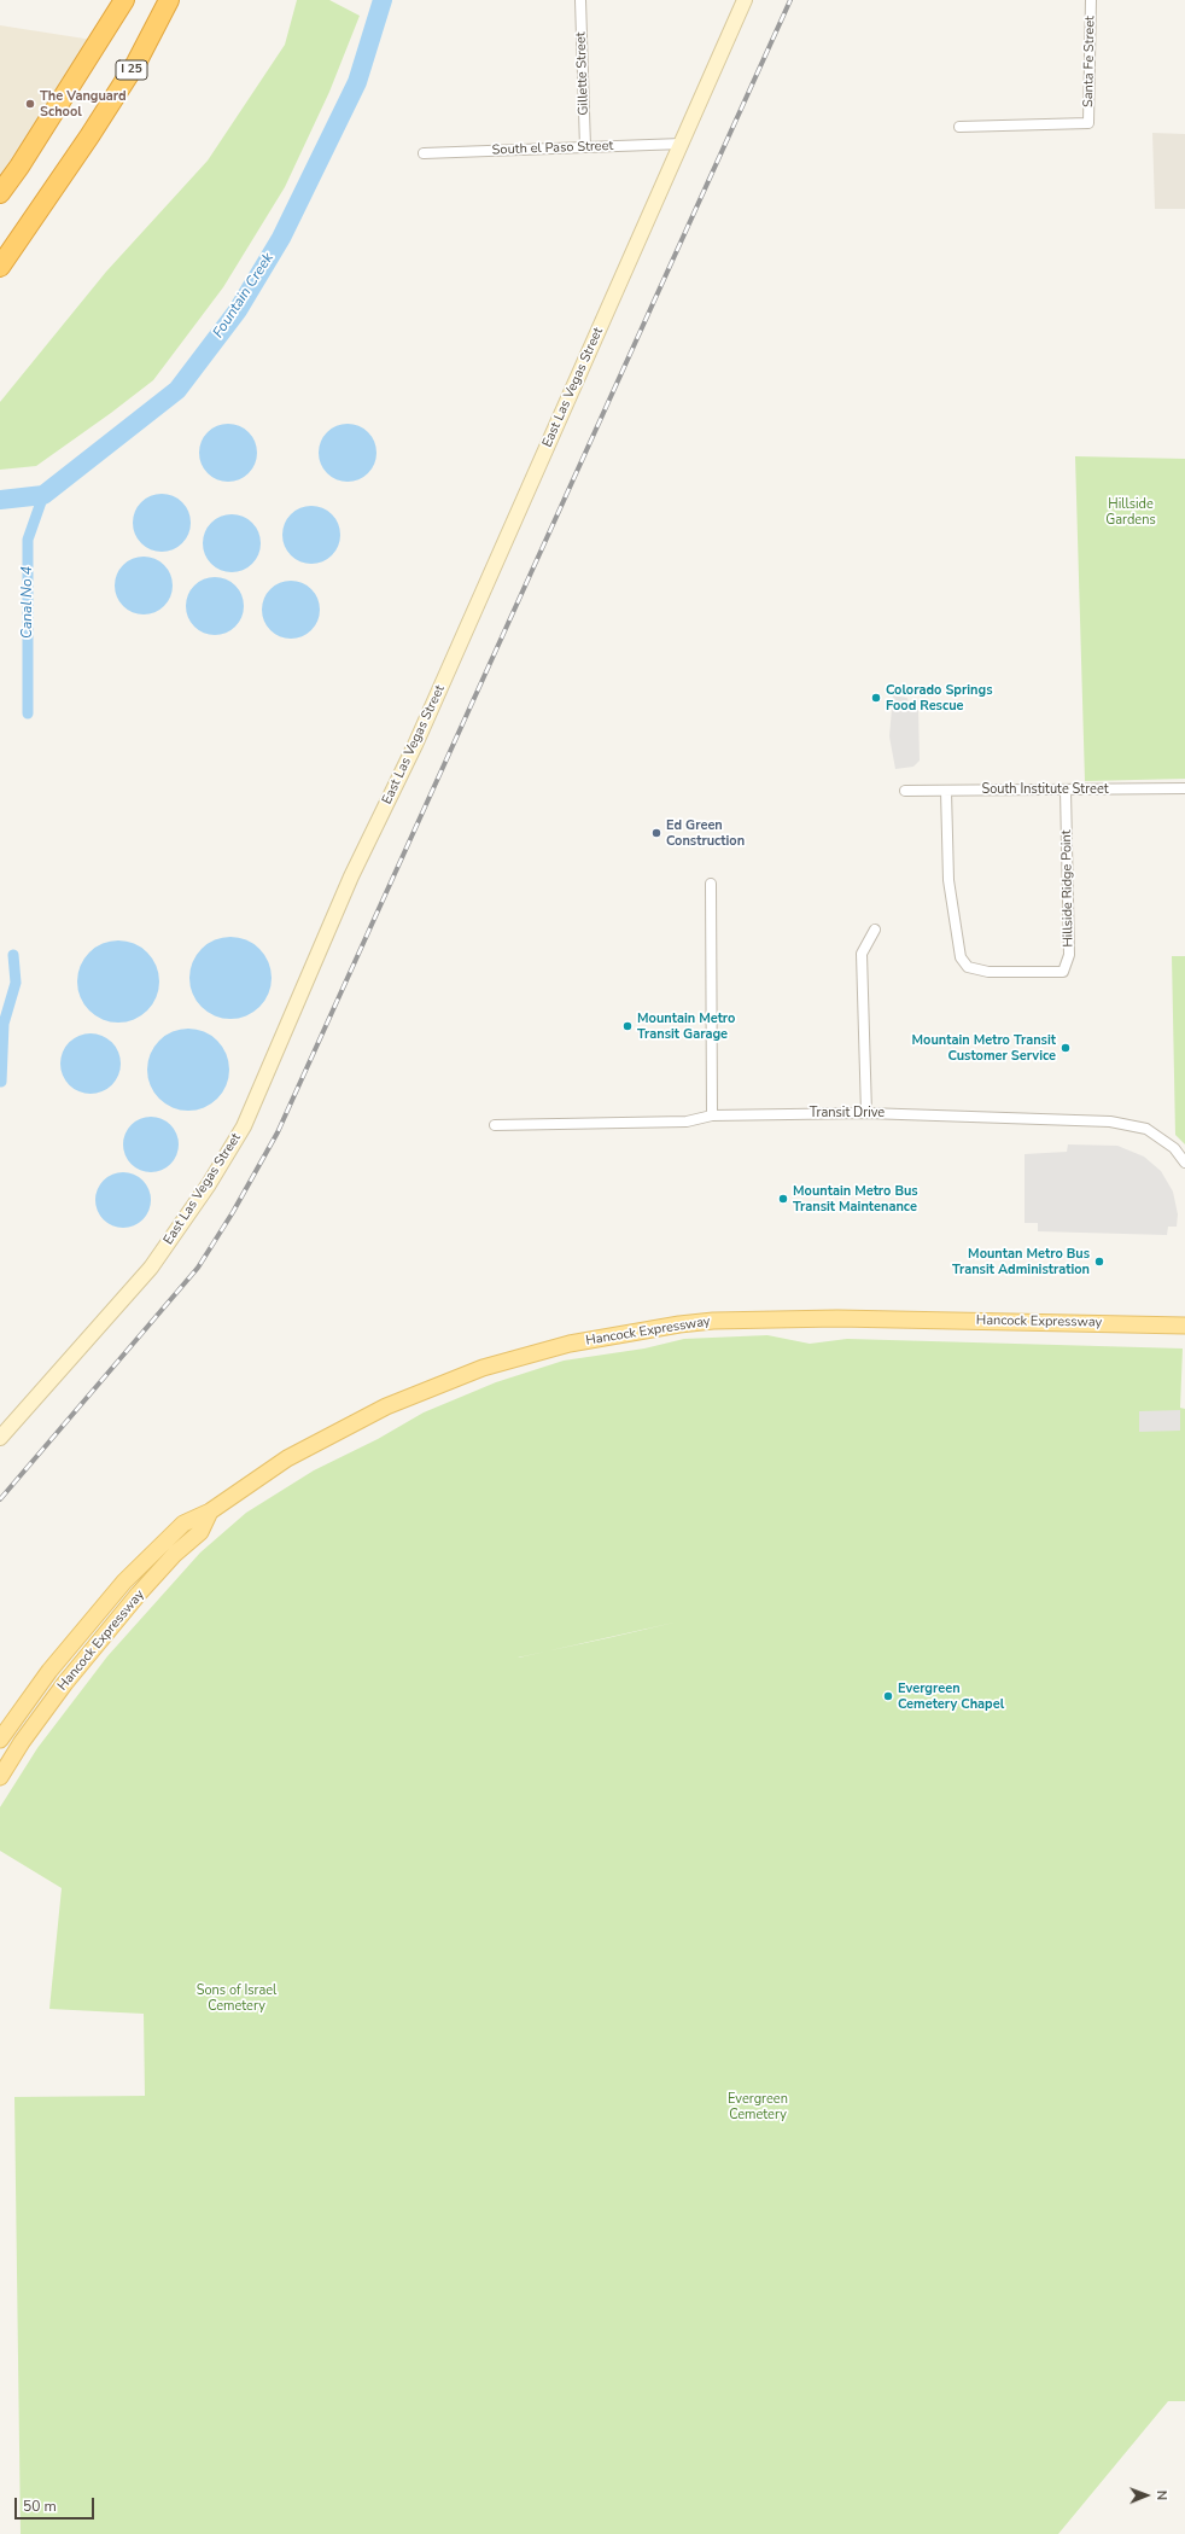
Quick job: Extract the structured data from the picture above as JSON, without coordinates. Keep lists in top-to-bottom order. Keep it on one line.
{"streets":{"highway":["I 25"],"main road":["Hancock Expressway"],"street":["Santa Fe Street","Gillette Street","South el Paso Street","East Las Vegas Street","South Institute Street","Hillside Ridge Point","Transit Drive"]},"crossings":[["Gillette Street","South el Paso Street"],["South el Paso Street","East Las Vegas Street"],["South Institute Street","Hillside Ridge Point"]],"water":["Fountain Creek","Canal No 4"],"parks":["Hillside Gardens","Sons of Israel Cemetery","Evergreen Cemetery"],"places":["The Vanguard School","Colorado Springs Food Rescue","Ed Green Construction","Mountain Metro Transit Garage","Mountain Metro Transit Customer Service","Mountain Metro Bus Transit Maintenance","Mountan Metro Bus Transit Administration","Evergreen Cemetery Chapel"],"scale_bar":"50 m","north":"right"}
